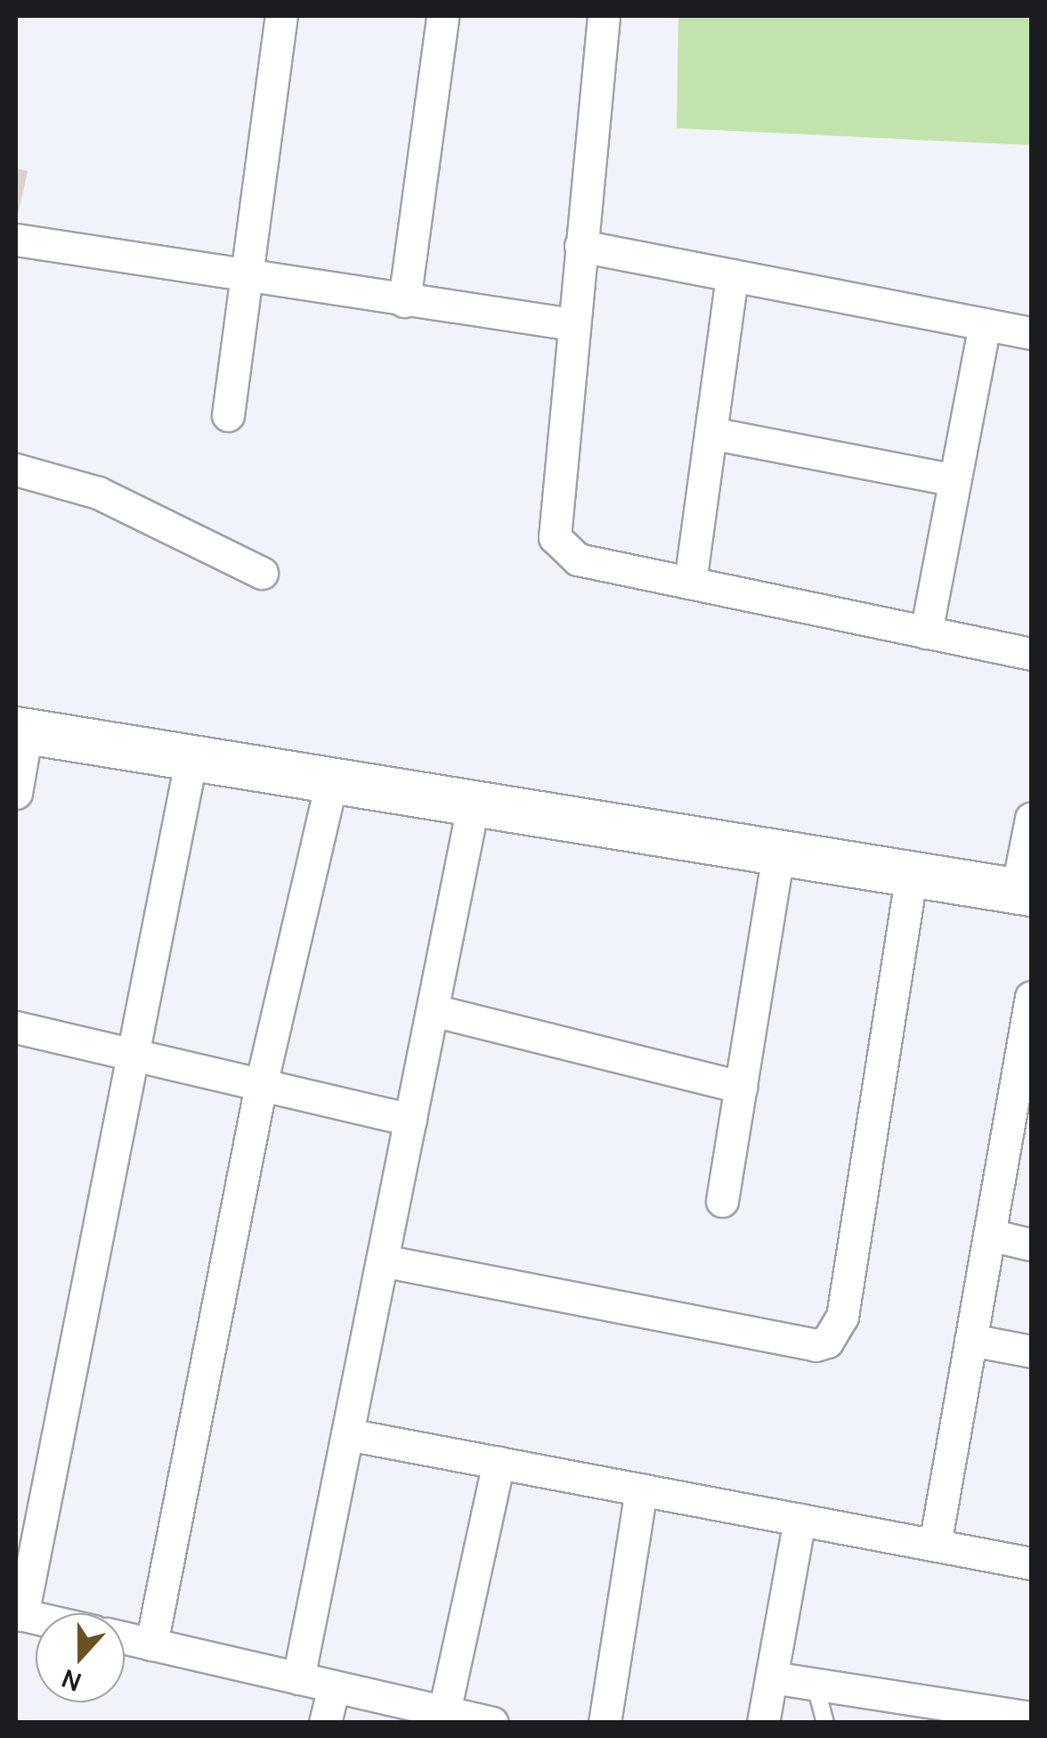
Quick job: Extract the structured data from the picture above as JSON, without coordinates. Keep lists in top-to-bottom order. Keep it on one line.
{"north":"bottom"}
